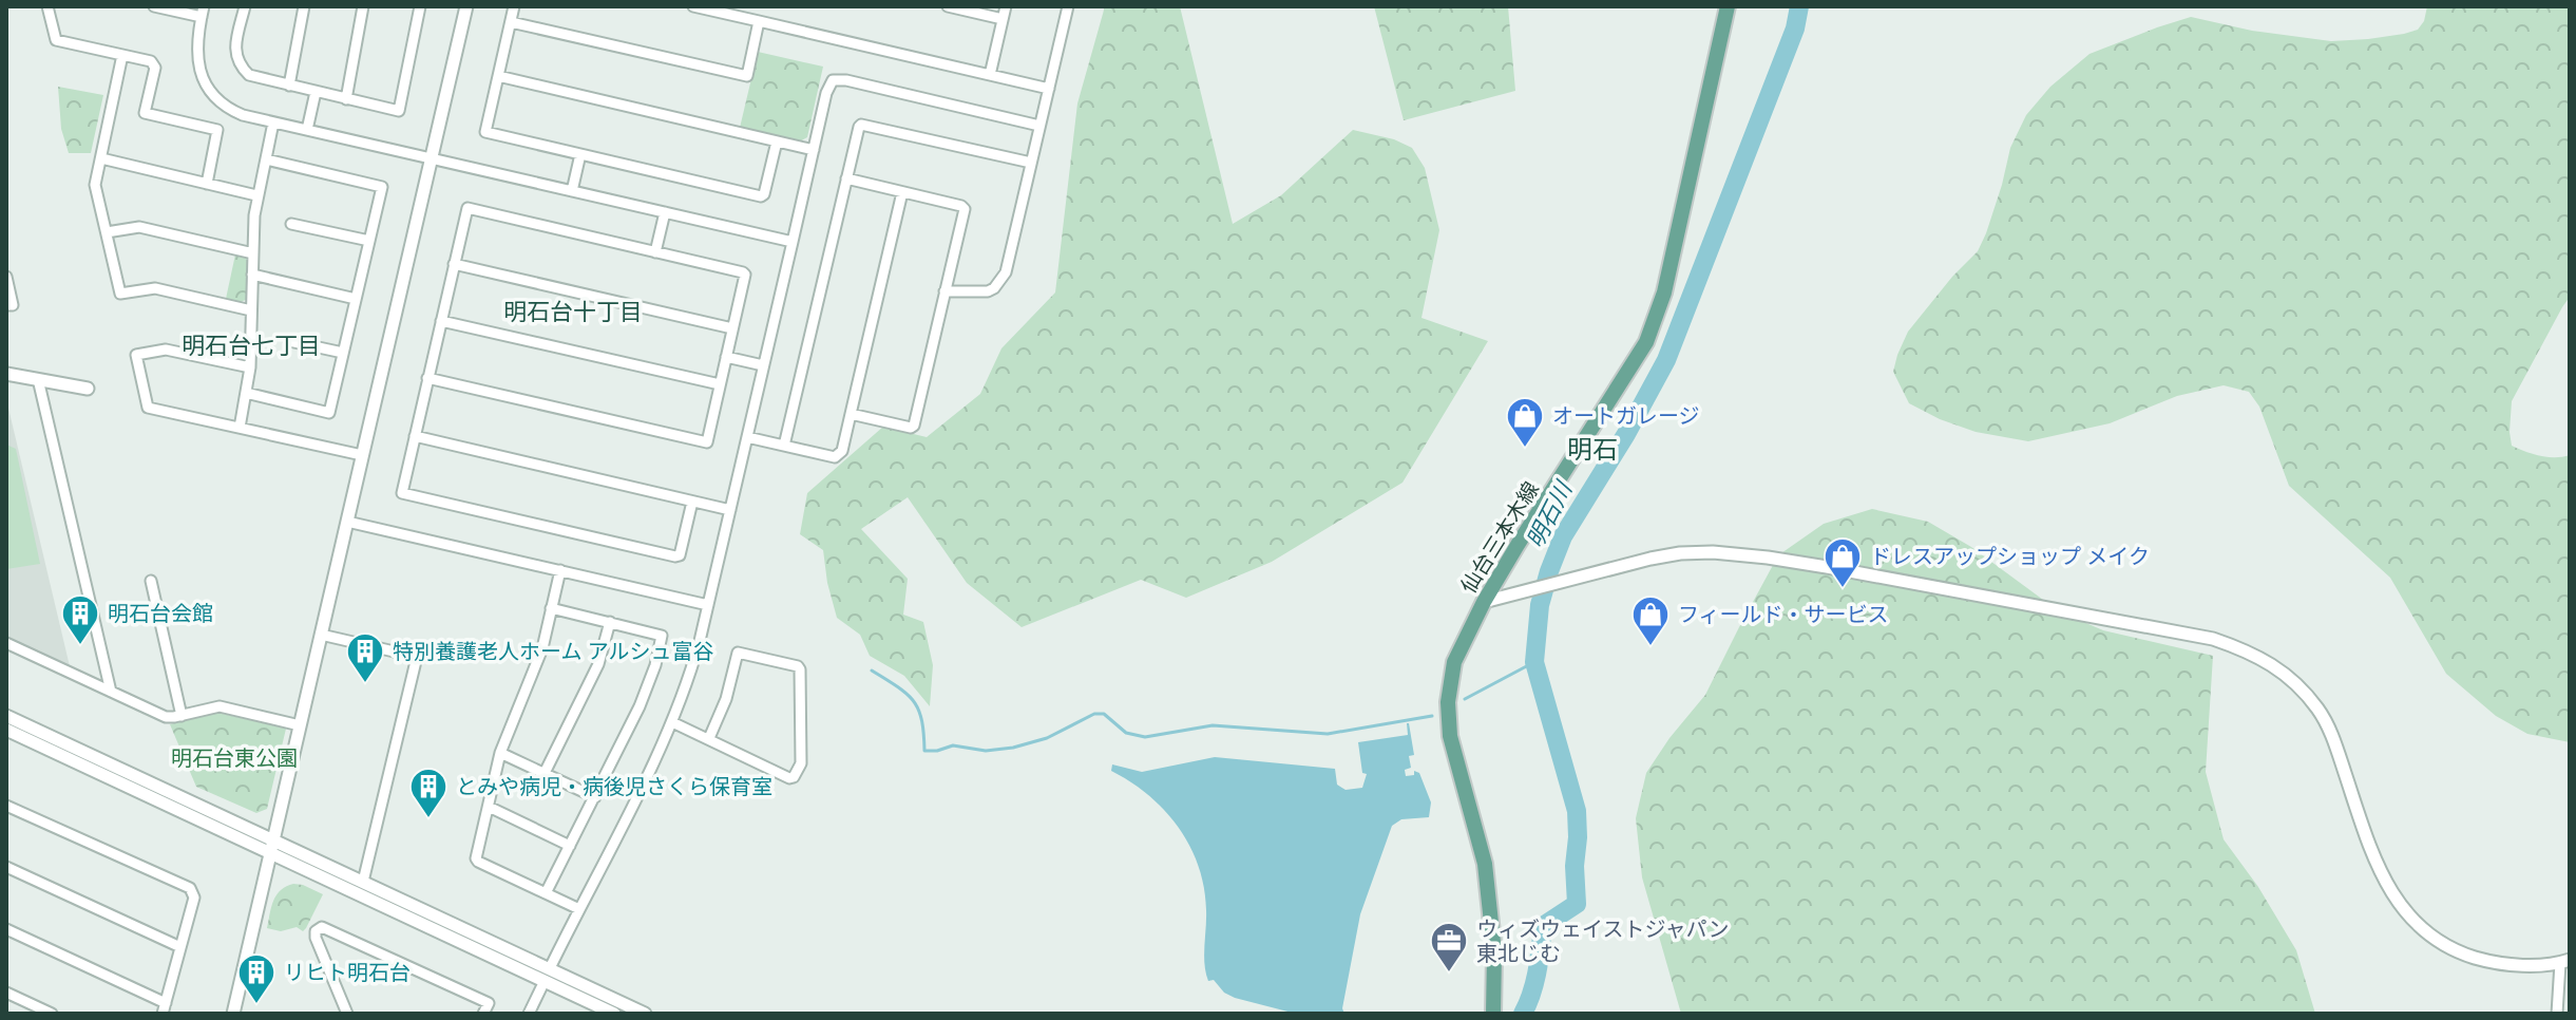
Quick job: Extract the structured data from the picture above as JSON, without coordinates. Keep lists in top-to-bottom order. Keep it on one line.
{"streets":{"main road":["仙台三本木線"]},"districts":["明石台十丁目","明石台七丁目","明石"],"water":["明石川"],"parks":["明石台東公園"],"places":{"shop":["オートガレージ","ドレスアップショップ メイク","フィールド・サービス"],"building":["明石台会館","特別養護老人ホーム アルシュ富谷","とみや病児・病後児さくら保育室","リヒト明石台"],"office":["ウィズウェイストジャパン 東北じむ"]}}
